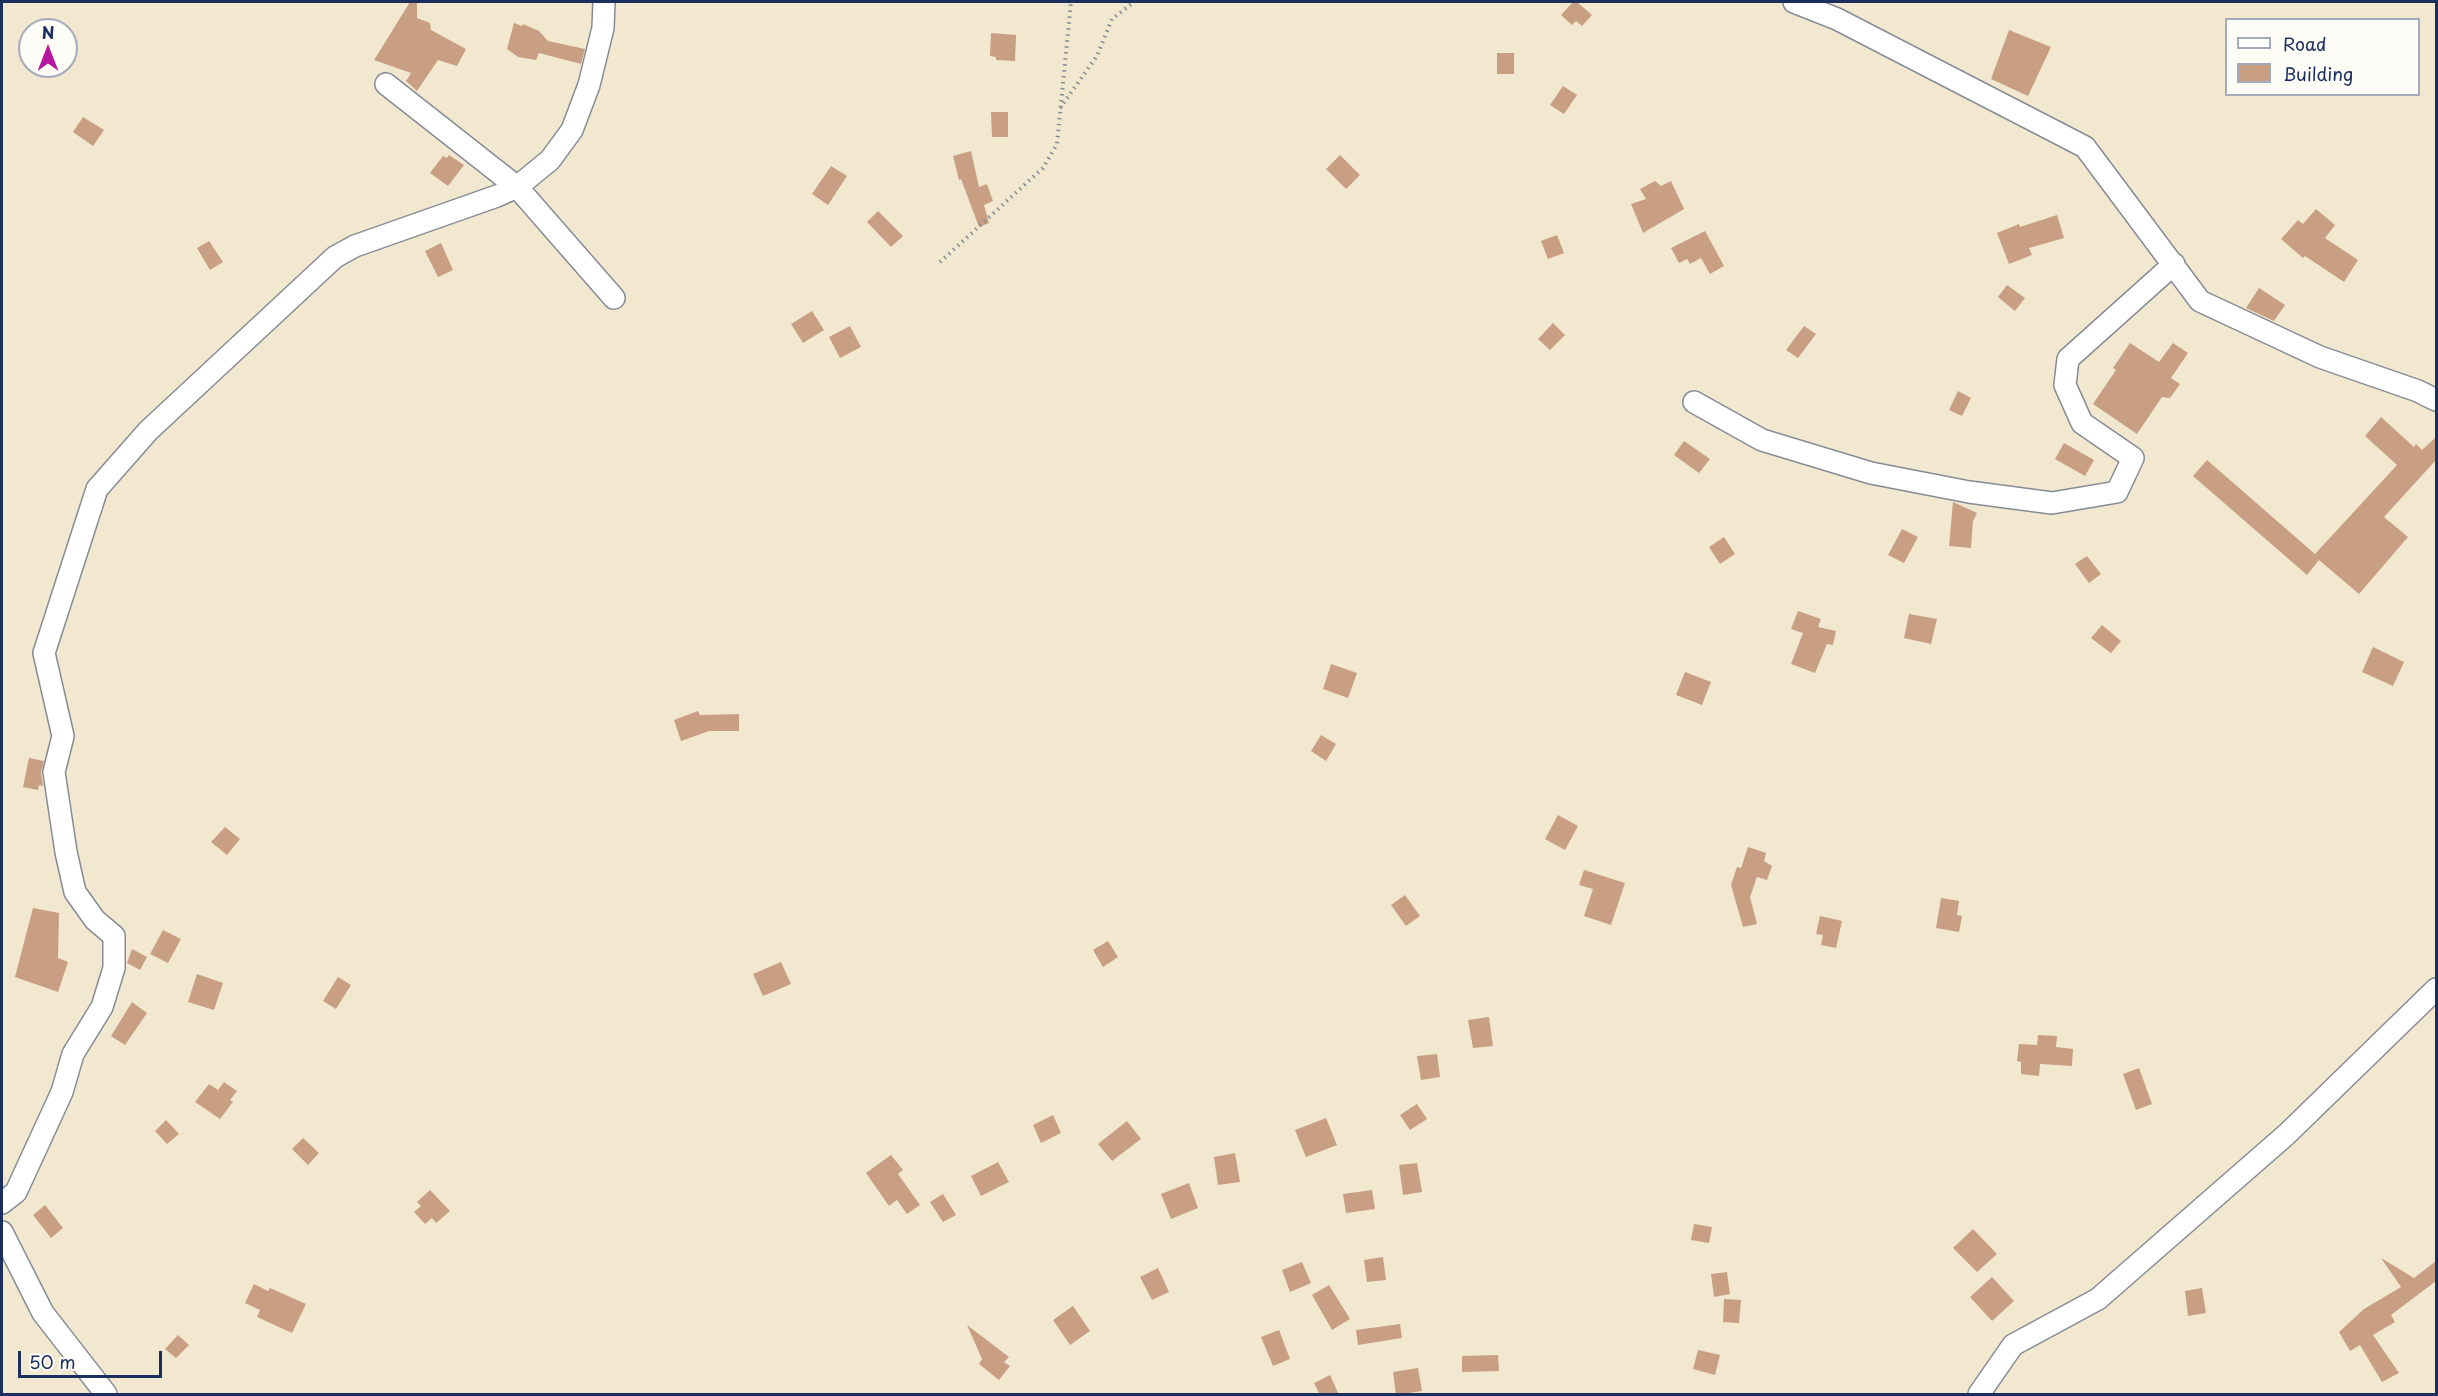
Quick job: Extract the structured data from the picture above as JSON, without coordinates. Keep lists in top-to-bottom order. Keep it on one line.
{"legend":["Road","Building"],"scale_bar":"50 m","north":"top"}
